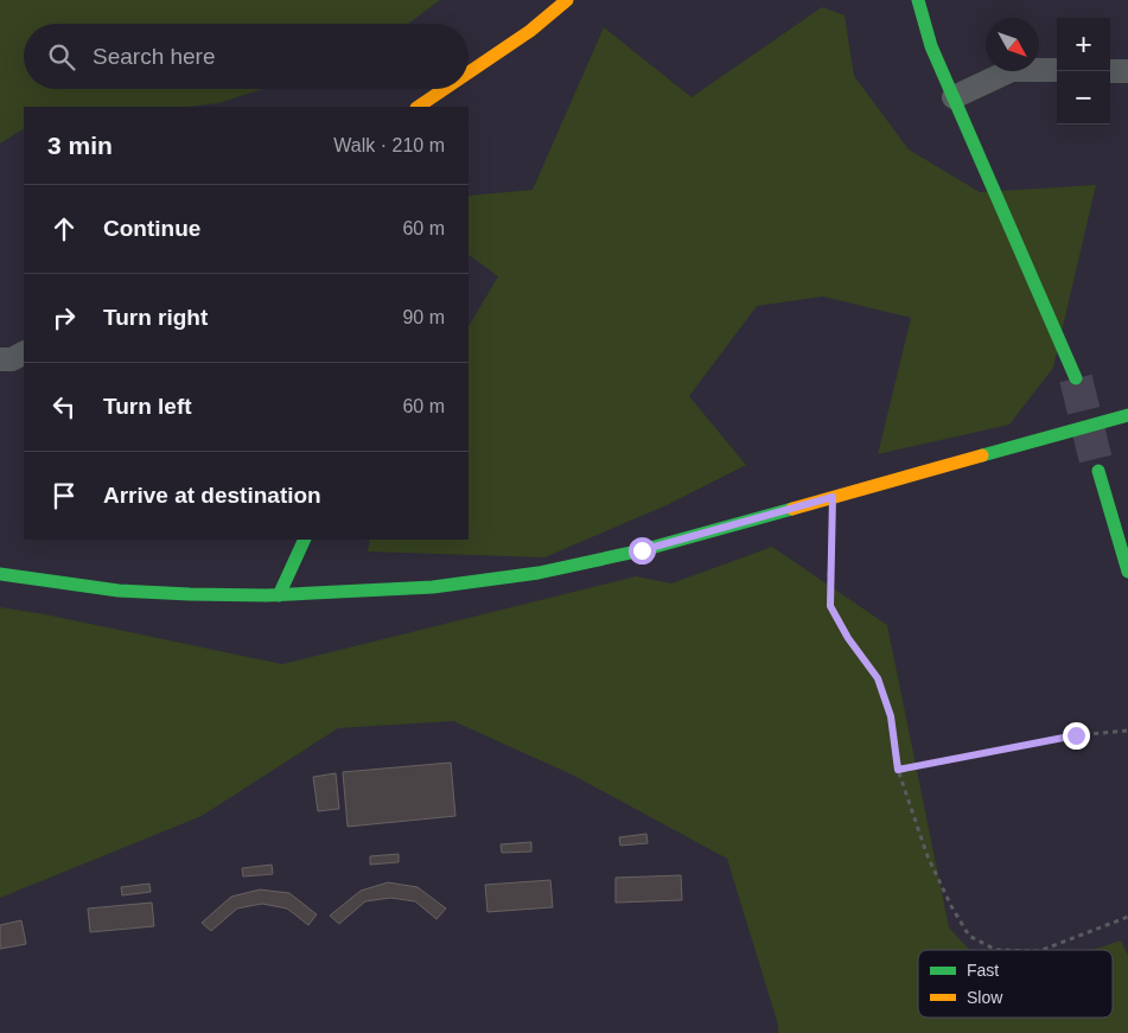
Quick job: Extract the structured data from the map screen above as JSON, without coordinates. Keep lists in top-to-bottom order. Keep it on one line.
{"legend":["Fast","Slow"],"north":"bottom right","page":{"map_buttons":["+","−"],"search":"Search here","heading":["3 min","Walk · 210 m"],"list":[["Continue","60 m"],["Turn right","90 m"],["Turn left","60 m"],"Arrive at destination"]}}
